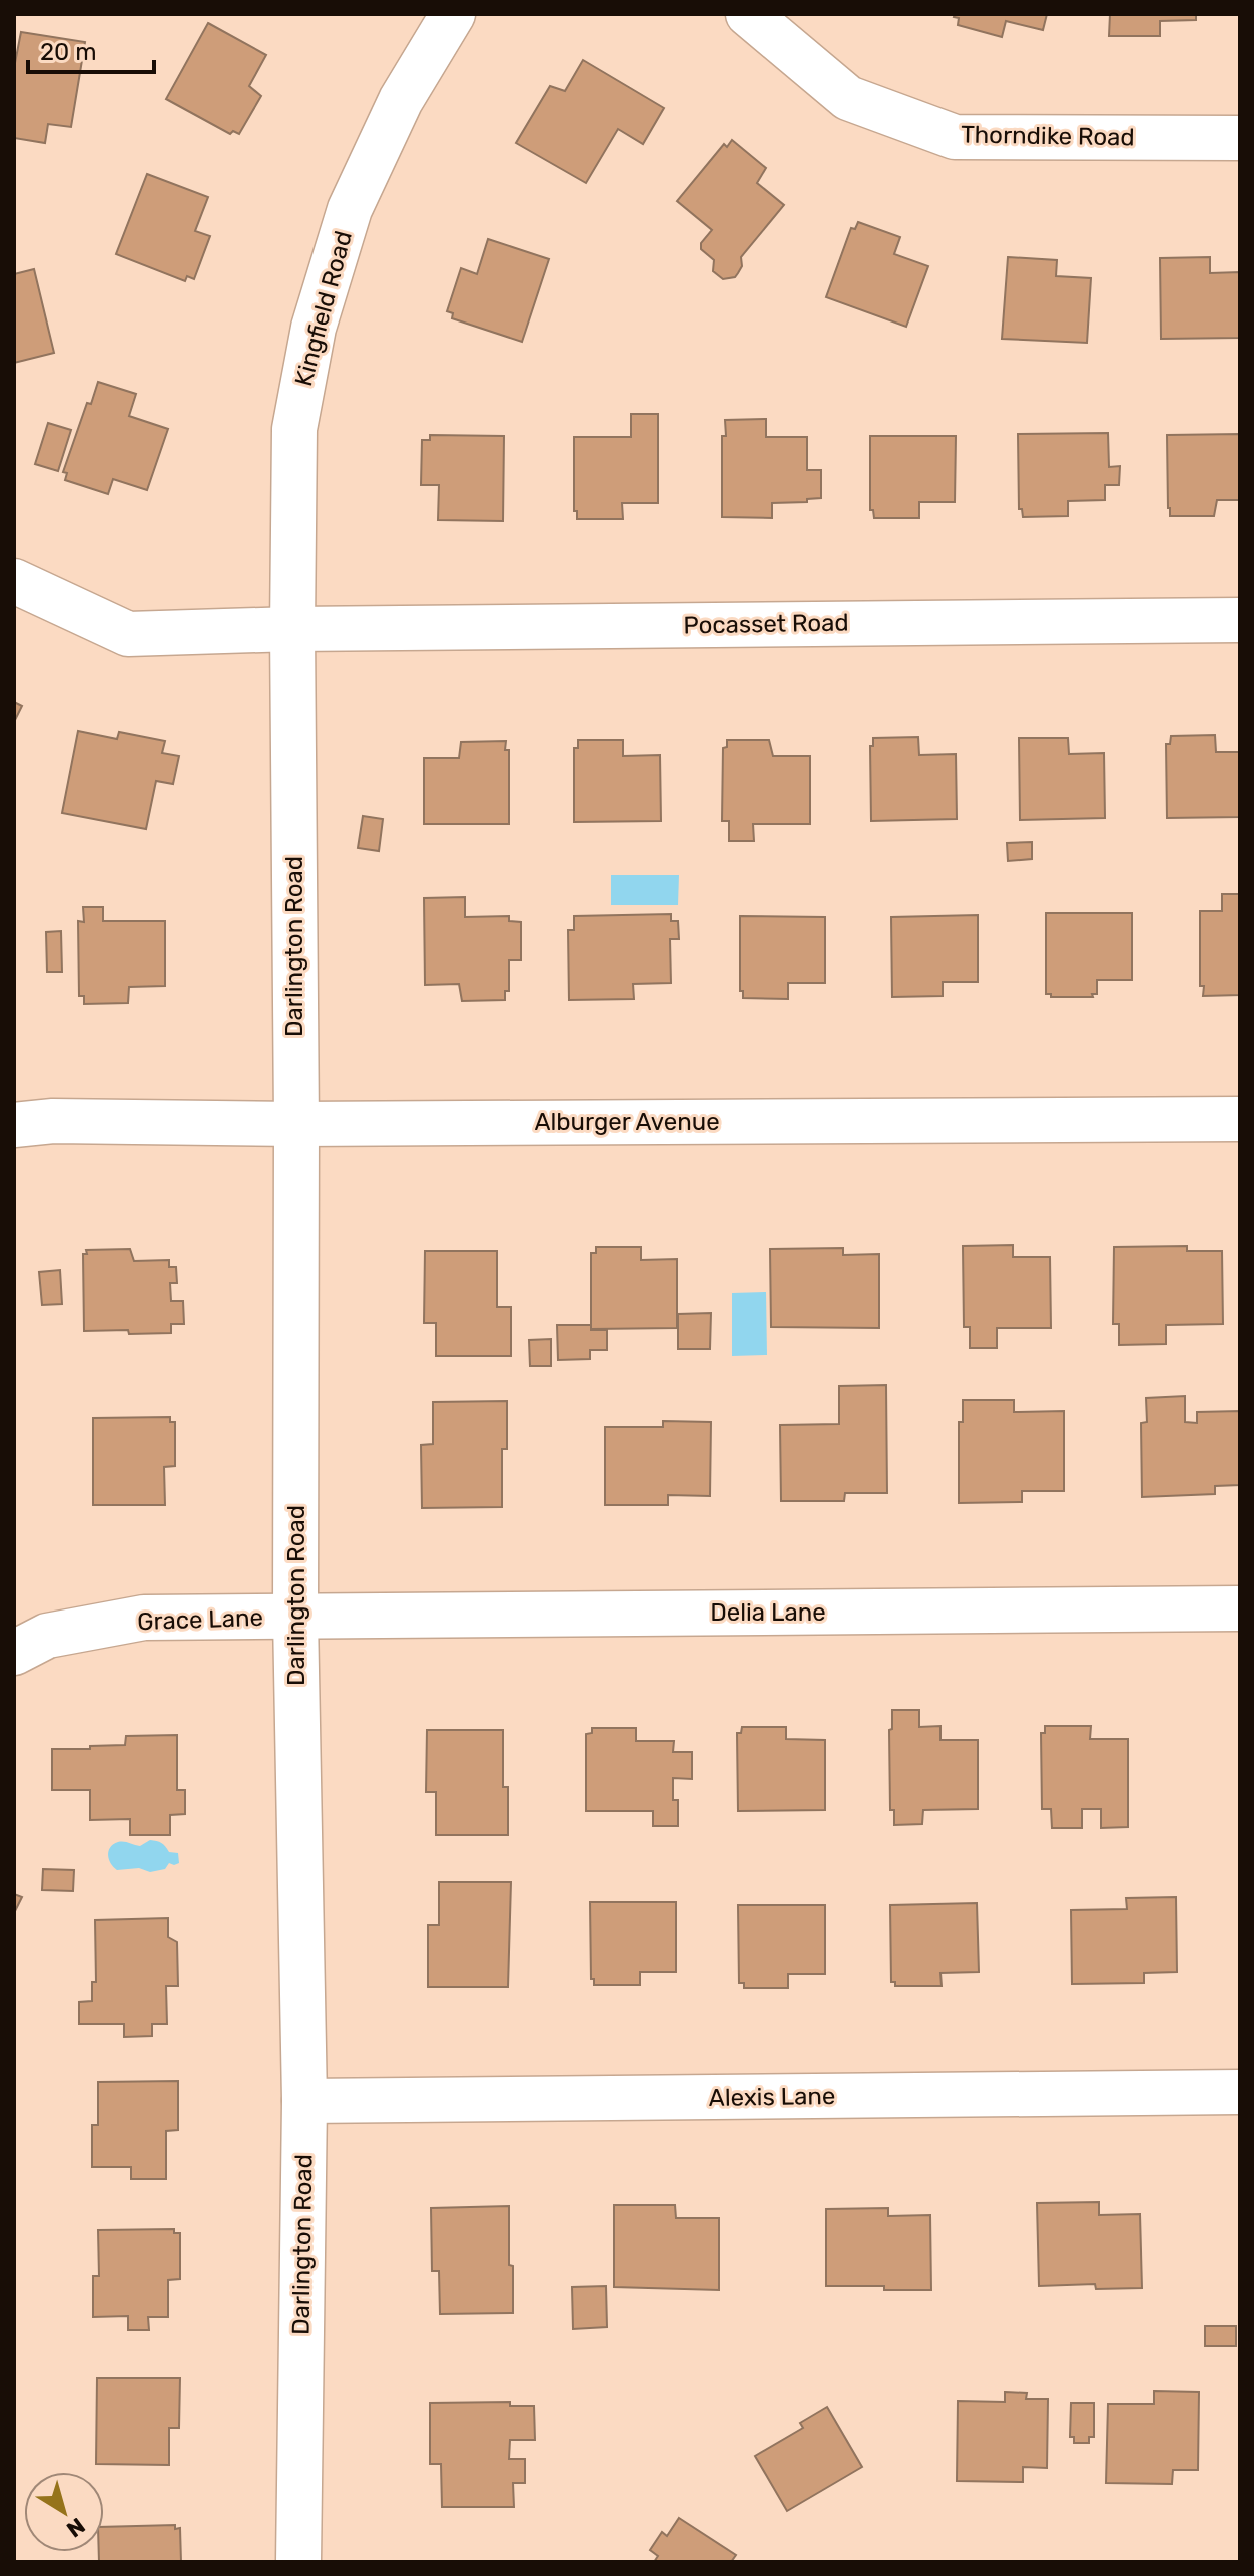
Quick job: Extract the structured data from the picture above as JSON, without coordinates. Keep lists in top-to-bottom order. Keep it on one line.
{"streets":{"street":["Thorndike Road","Kingfield Road","Pocasset Road","Darlington Road","Alburger Avenue","Delia Lane","Grace Lane","Alexis Lane"]},"crossings":[["Kingfield Road","Pocasset Road"],["Kingfield Road","Darlington Road"],["Pocasset Road","Darlington Road"],["Darlington Road","Alburger Avenue"],["Darlington Road","Delia Lane"],["Darlington Road","Grace Lane"],["Darlington Road","Alexis Lane"],["Delia Lane","Grace Lane"]],"scale_bar":"20 m","north":"bottom right"}
